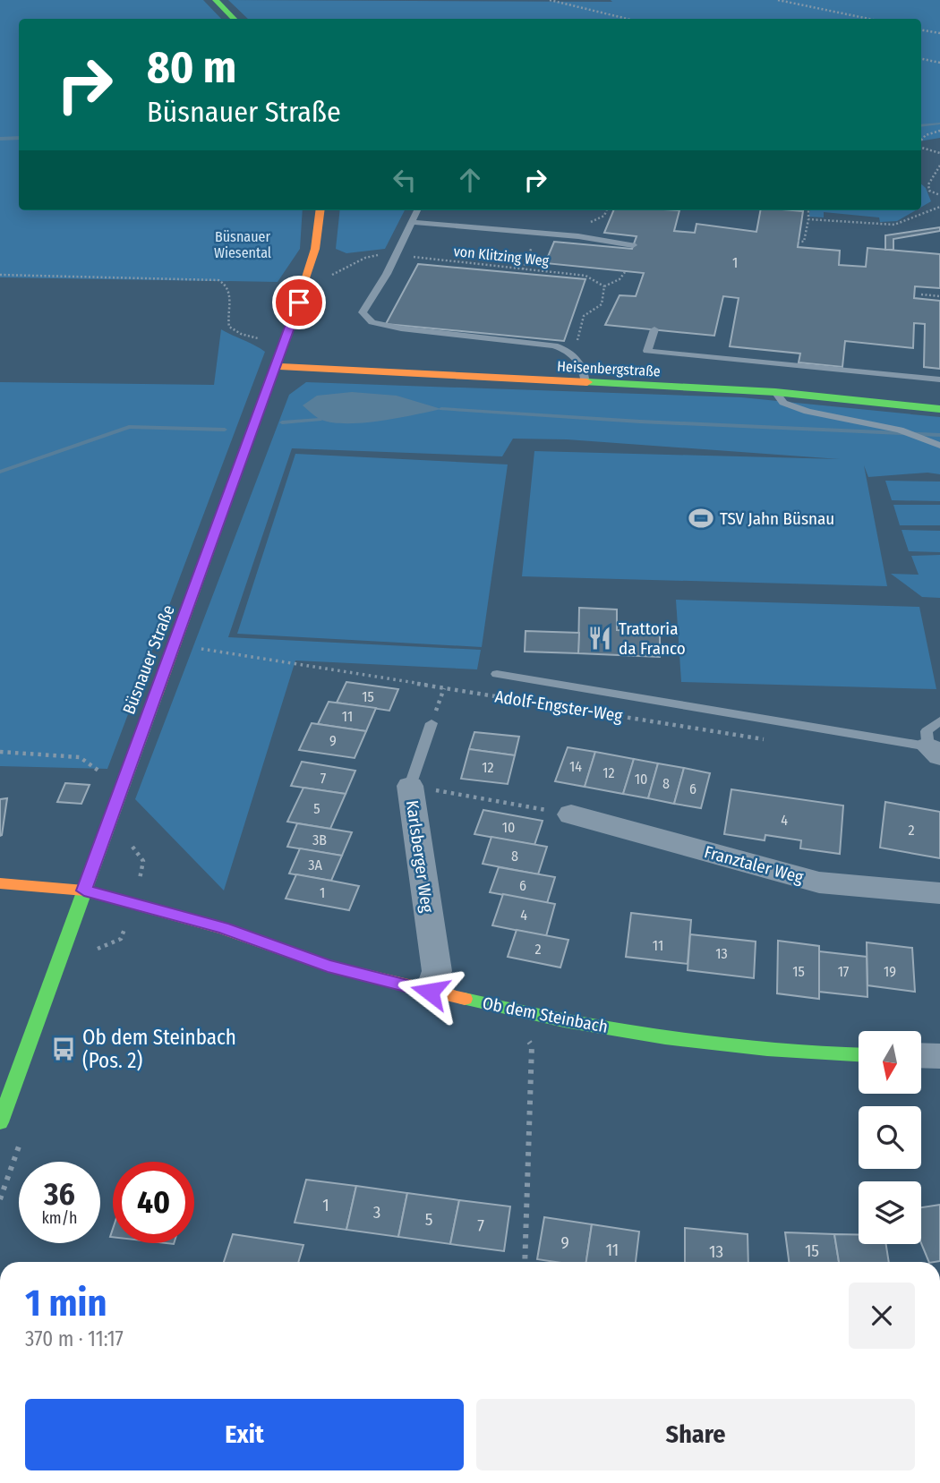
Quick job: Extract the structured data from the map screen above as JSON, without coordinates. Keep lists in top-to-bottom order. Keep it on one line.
{"streets":{"street":["Heisenbergstraße","Büsnauer Straße","Karlsberger Weg","Franztaler Weg","Ob dem Steinbach"],"path":["von Klitzing Weg","Adolf-Engster-Weg"]},"crossings":[["Heisenbergstraße","Büsnauer Straße"],["Büsnauer Straße","Adolf-Engster-Weg"],["Büsnauer Straße","Ob dem Steinbach"],["Karlsberger Weg","Ob dem Steinbach"]],"parks":["Büsnauer Wiesental"],"places":{"sports":["TSV Jahn Büsnau"],"restaurant":["Trattoria da Franco"],"bus stop":["Ob dem Steinbach (Pos. 2)"]},"house_numbers":["1","15","11","9","14","12","12","7","10","8","6","5","4","10","2","3B","8","3A","6","1","4","11","2","13","15","17","19","1","3","5","7","9","11","15","13"],"north":"bottom","page":{"turn":["80 m","Büsnauer Straße"],"speed":"36 km/h","limit":"40","heading":["1 min","370 m · 11:17"],"buttons":["Exit","Share"]}}
